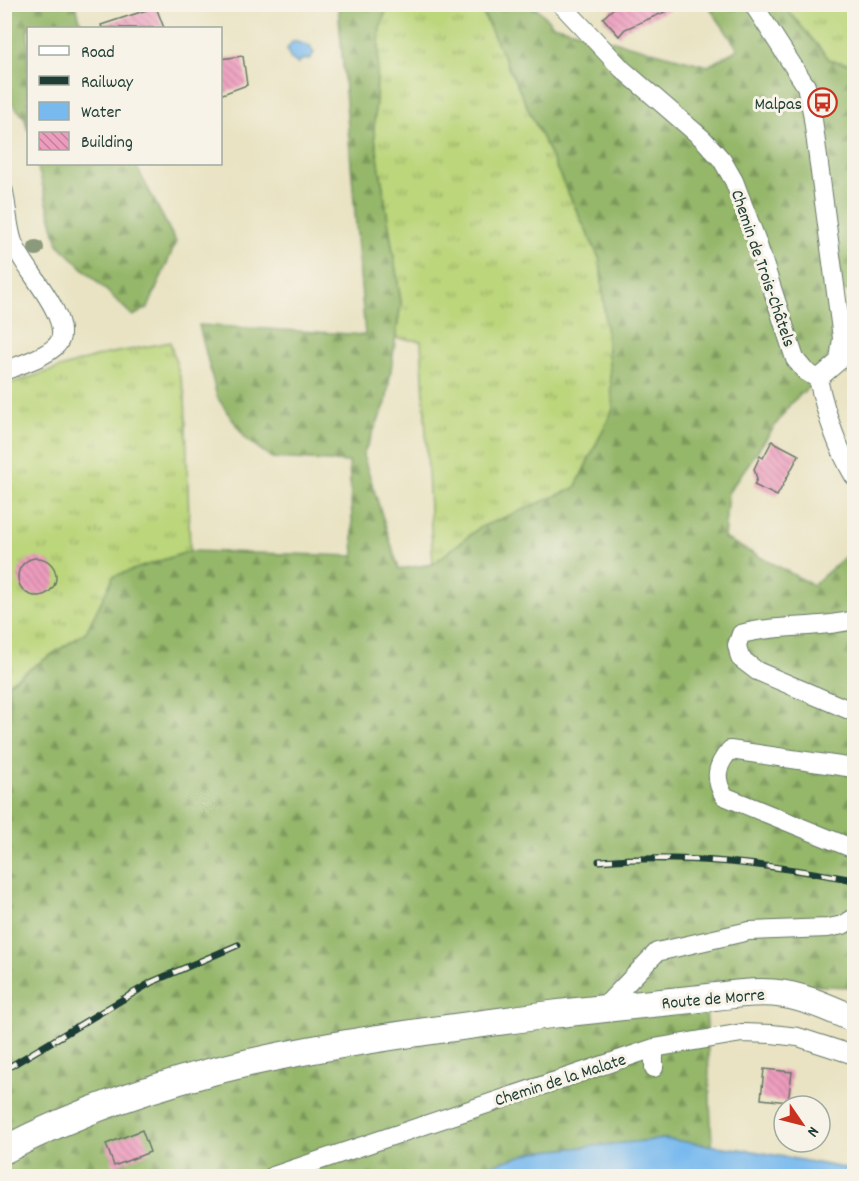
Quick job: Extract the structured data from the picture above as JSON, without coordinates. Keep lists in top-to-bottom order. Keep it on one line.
{"streets":{"main road":["Route de Morre"],"street":["Chemin de Trois-Châtels","Chemin de la Malate"]},"places":{"bus stop":["Malpas"]},"legend":["Road","Railway","Water","Building"],"north":"bottom right"}
